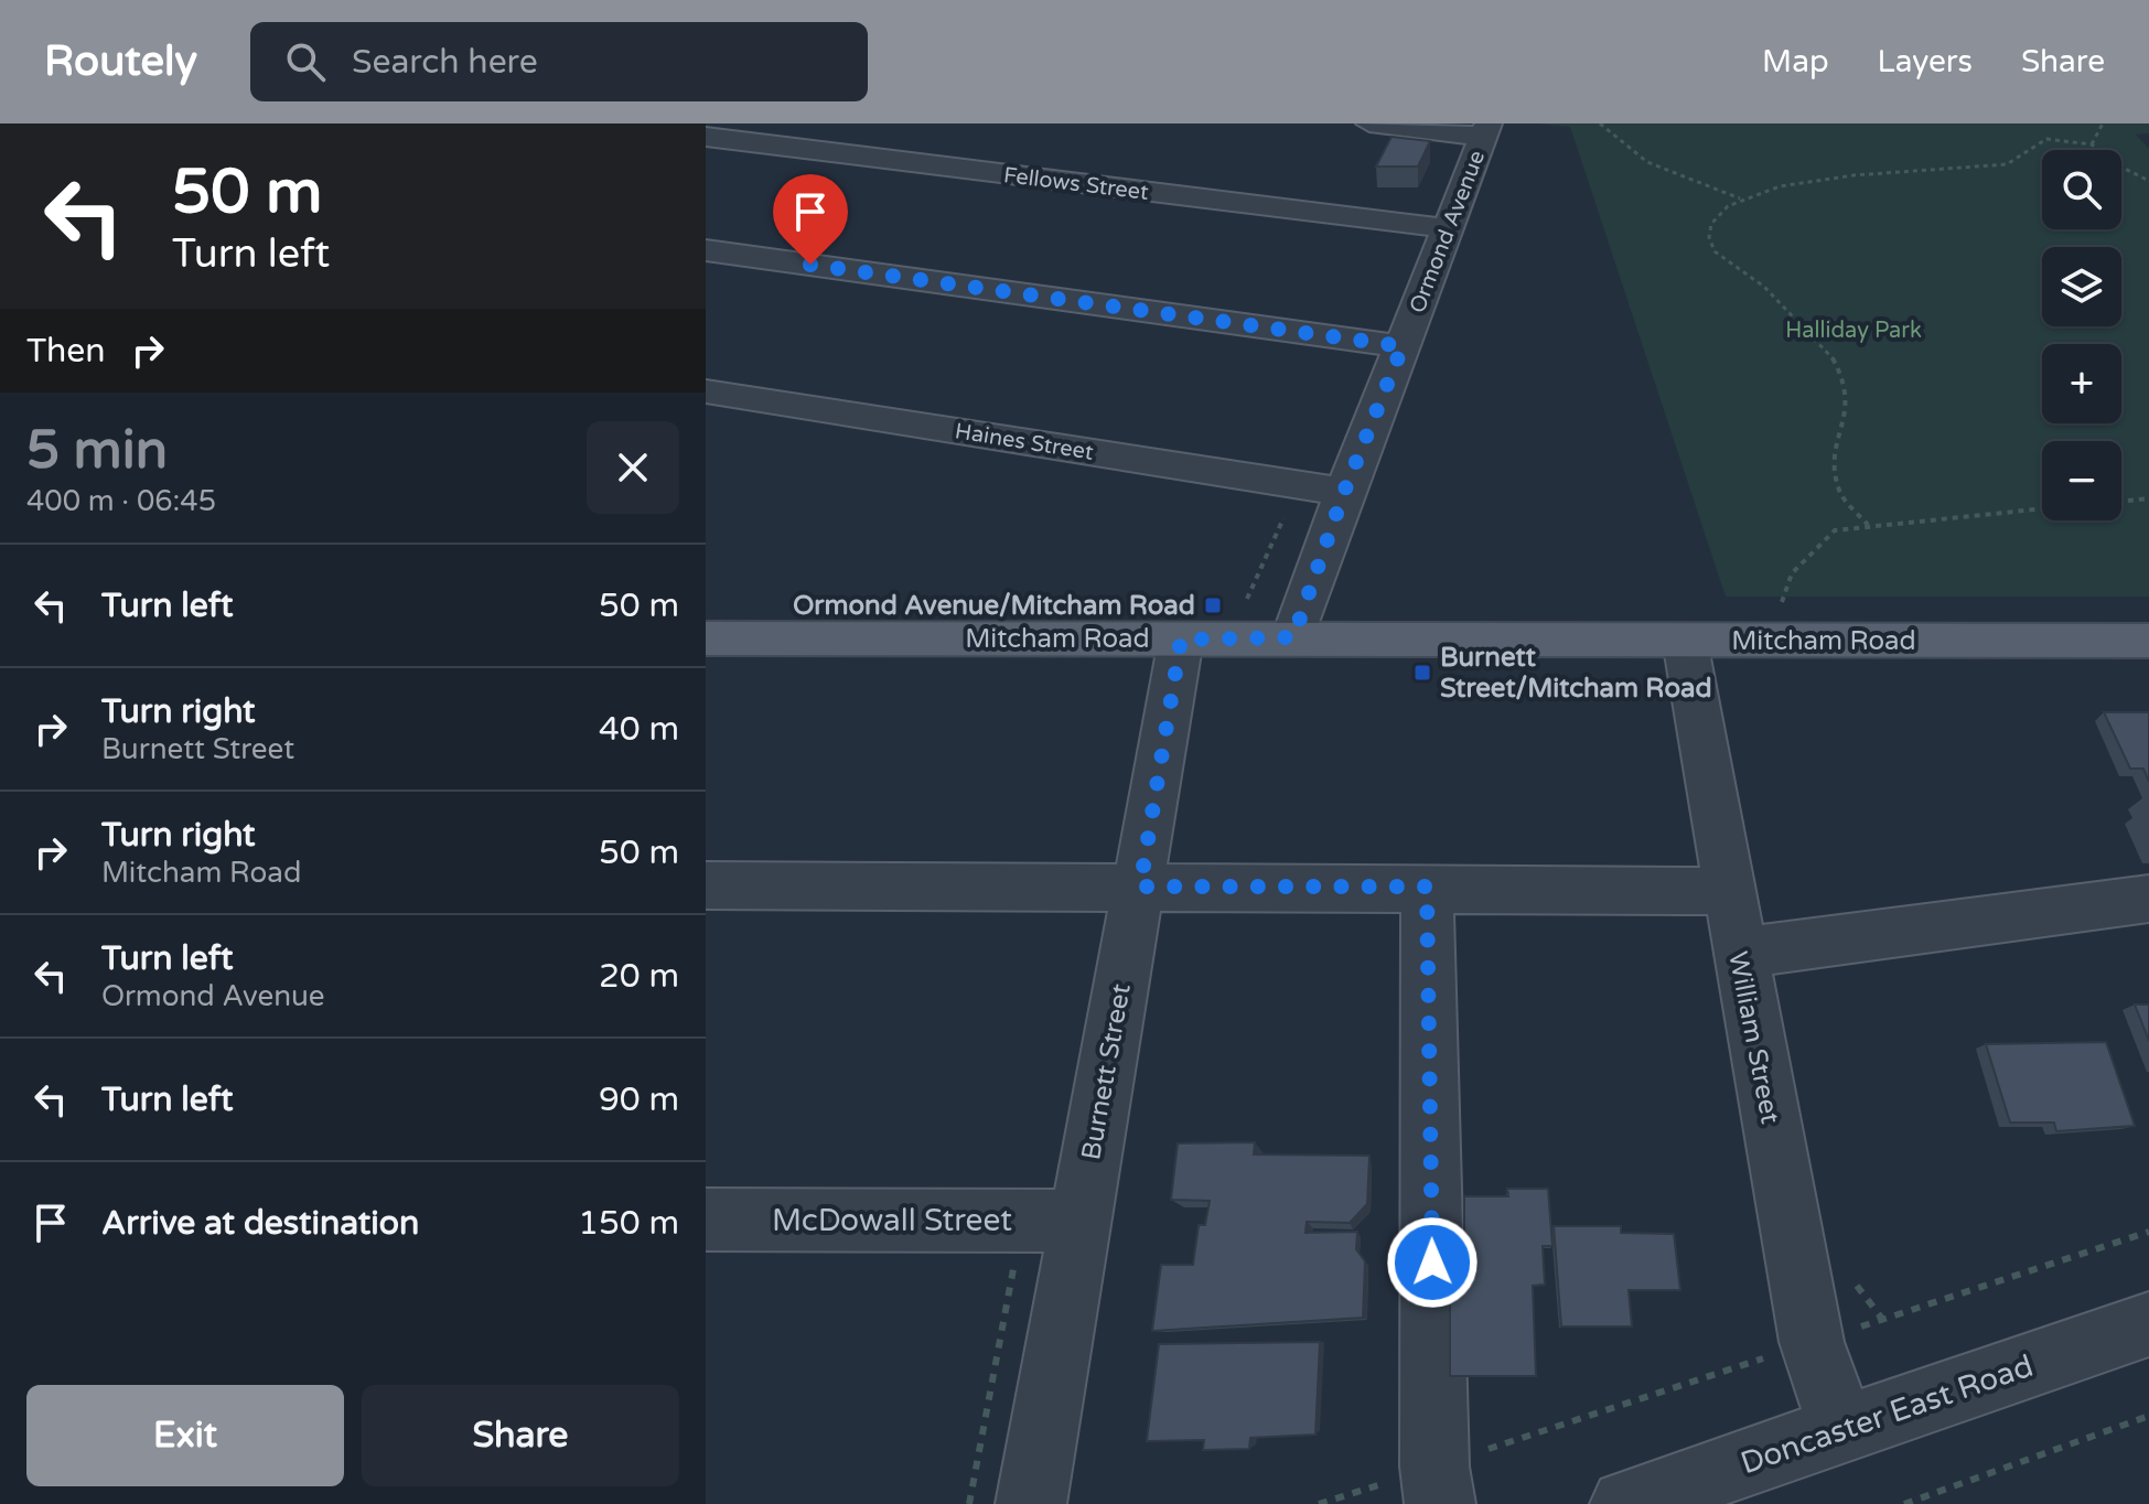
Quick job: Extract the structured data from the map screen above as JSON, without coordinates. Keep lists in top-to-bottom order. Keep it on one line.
{"streets":{"main road":["Mitcham Road"],"street":["Fellows Street","Ormond Avenue","Haines Street","William Street","Burnett Street","McDowall Street","Doncaster East Road"]},"crossings":[["Fellows Street","Ormond Avenue"],["Ormond Avenue","Haines Street"],["Ormond Avenue","Mitcham Road"],["Mitcham Road","William Street"],["Mitcham Road","Burnett Street"],["William Street","Doncaster East Road"],["Burnett Street","McDowall Street"]],"parks":["Halliday Park"],"places":{"transit":["Ormond Avenue/Mitcham Road","Burnett Street/Mitcham Road"]},"page":{"header":"Routely","search":"Search here","nav":["Map","Layers","Share"],"turn":["50 m","Turn left"],"map_buttons":["+","−"],"then":"Then","heading":["5 min","400 m · 06:45"],"list":[{"name":"Turn left","value":"50 m"},{"name":"Turn right","note":"Burnett Street","value":"40 m"},{"name":"Turn right","note":"Mitcham Road","value":"50 m"},{"name":"Turn left","note":"Ormond Avenue","value":"20 m"},{"name":"Turn left","value":"90 m"},{"name":"Arrive at destination","value":"150 m"}],"buttons":["Exit","Share"]}}
